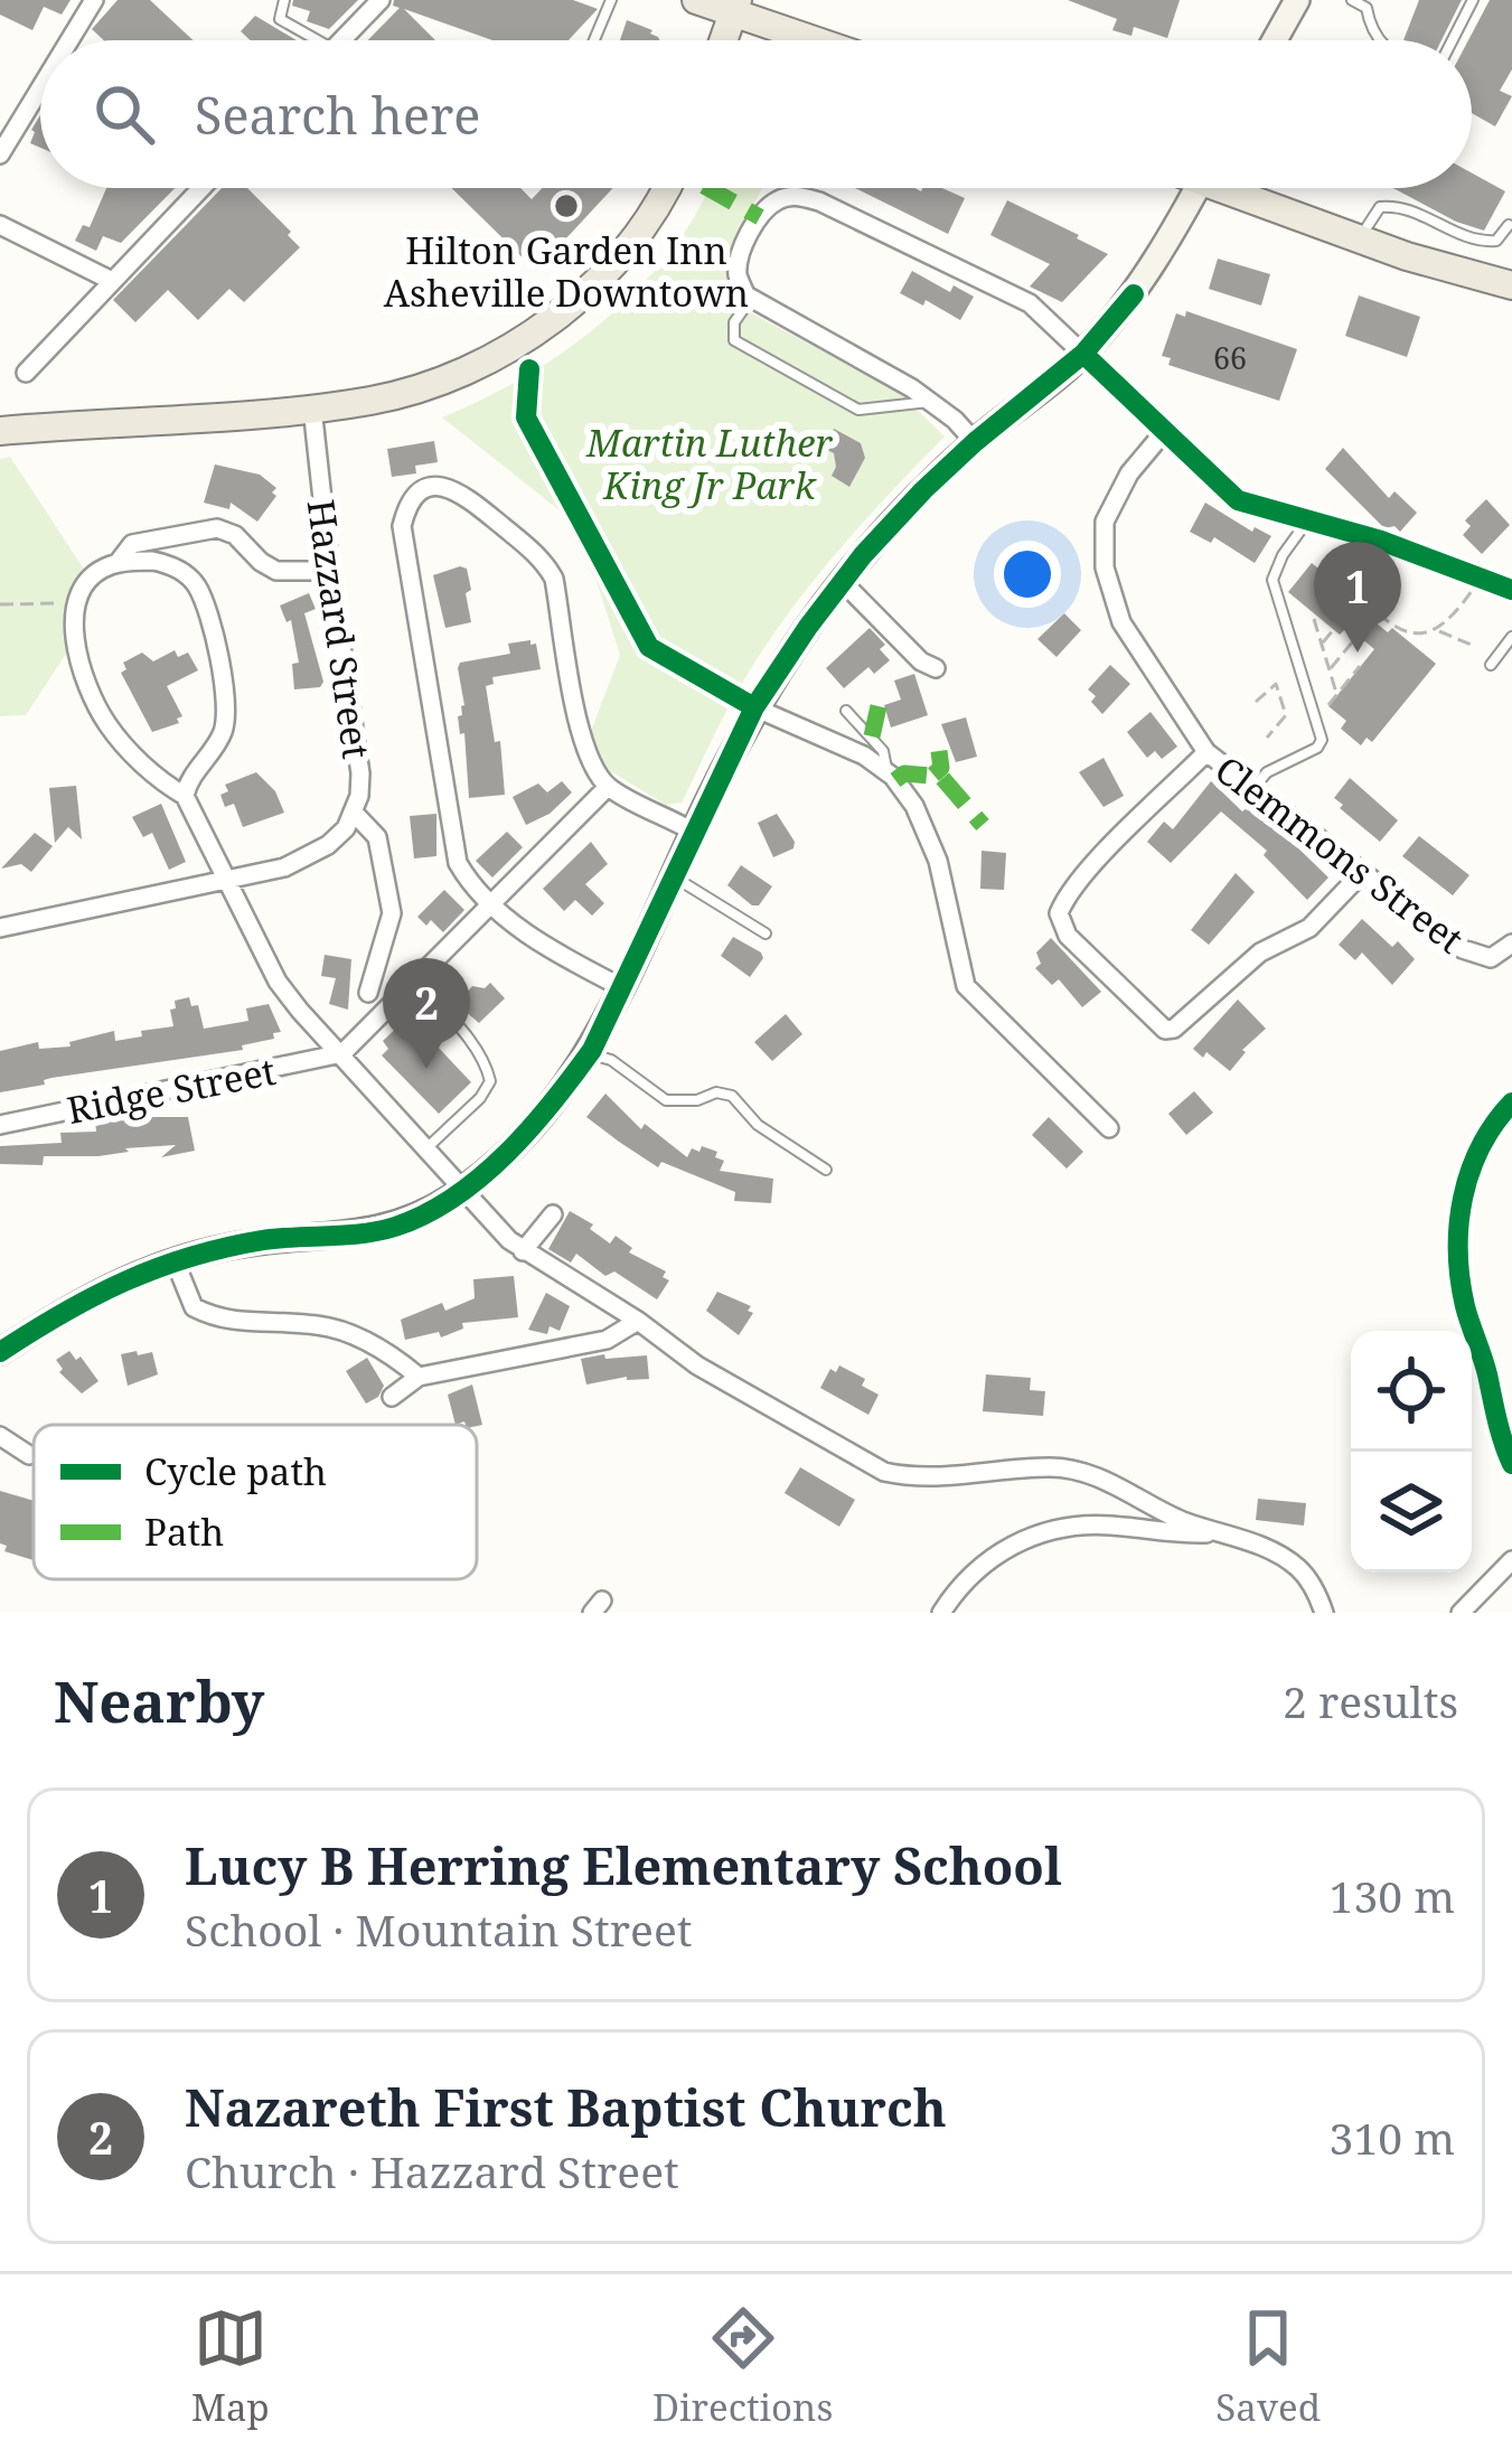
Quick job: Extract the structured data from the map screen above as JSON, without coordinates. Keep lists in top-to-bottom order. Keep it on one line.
{"streets":{"street":["Hazzard Street","Clemmons Street","Ridge Street"]},"parks":["Martin Luther King Jr Park"],"places":["Hilton Garden Inn Asheville Downtown"],"house_numbers":["66"],"legend":["Cycle path","Path"],"page":{"search":"Search here","pins":["1","2"],"heading":["Nearby","2 results"],"list":[{"mark":"1","name":"Lucy B Herring Elementary School","note":"School · Mountain Street","value":"130 m"},{"mark":"2","name":"Nazareth First Baptist Church","note":"Church · Hazzard Street","value":"310 m"}],"nav":["Map","Directions","Saved"]}}
